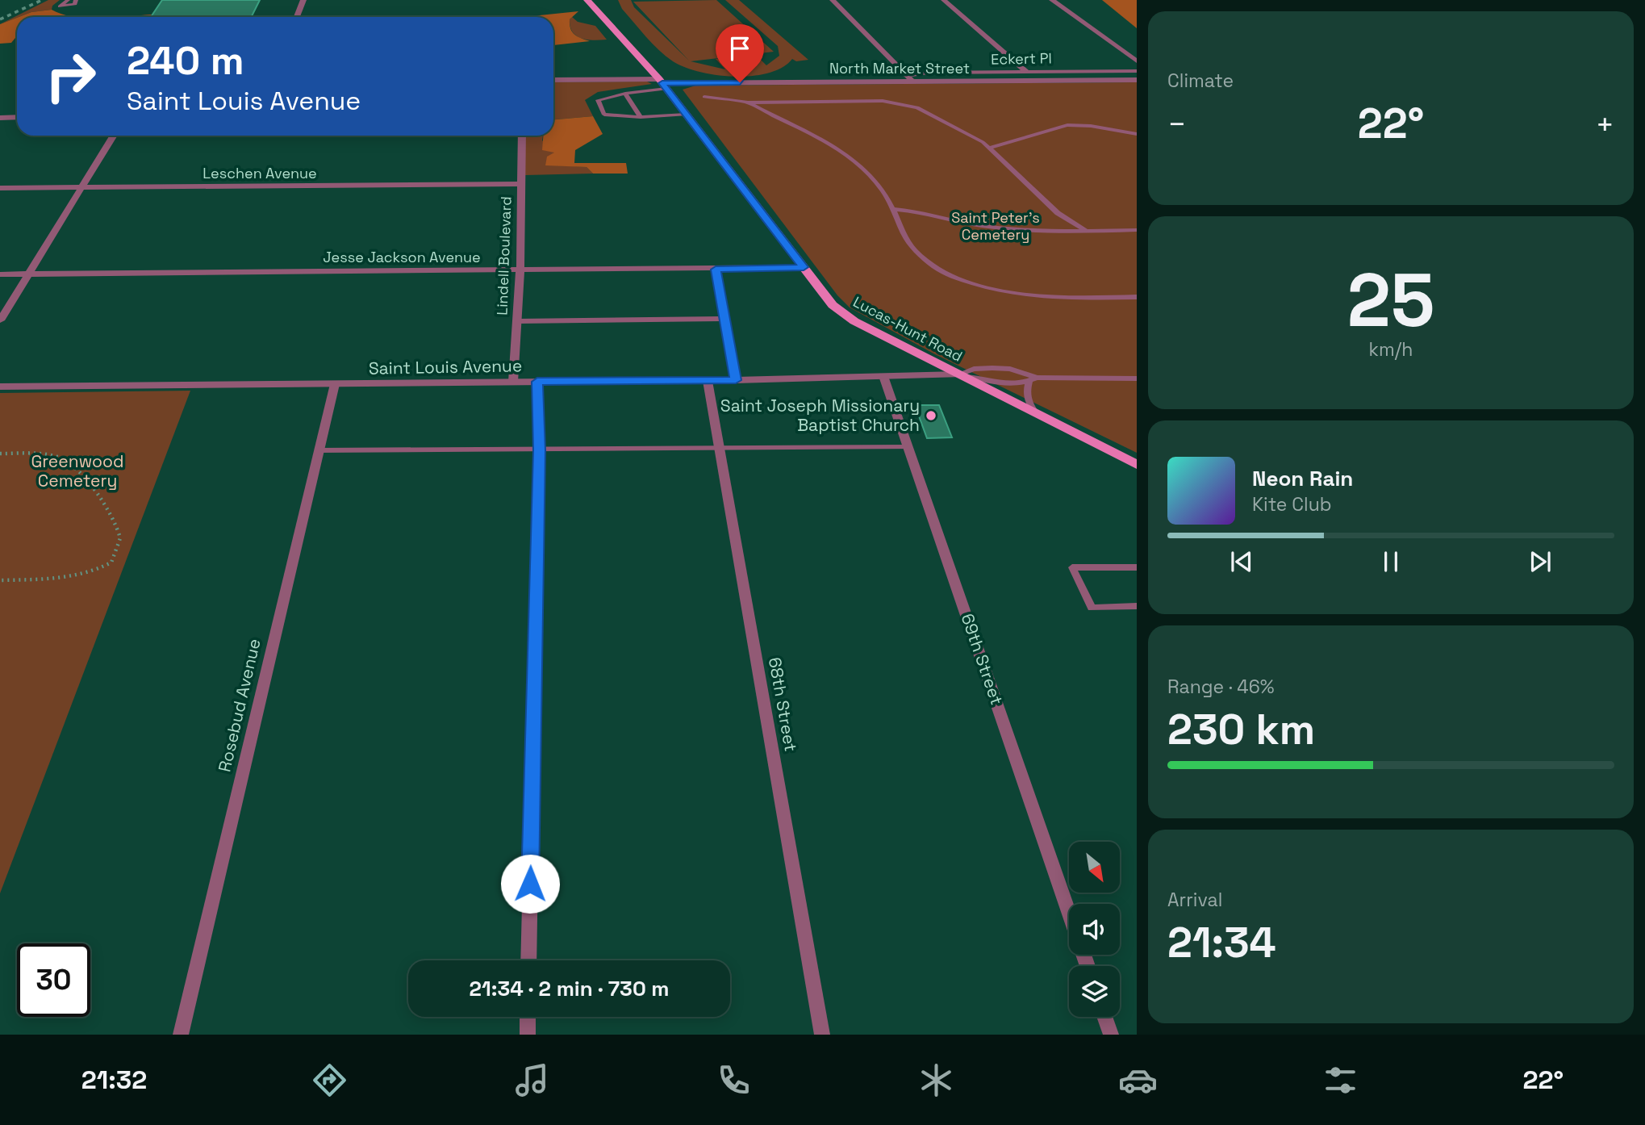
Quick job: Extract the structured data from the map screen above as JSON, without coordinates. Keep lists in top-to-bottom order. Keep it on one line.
{"streets":{"main road":["Lucas-Hunt Road"],"street":["Eckert Pl","North Market Street","Leschen Avenue","Lindell Boulevard","Jesse Jackson Avenue","Saint Louis Avenue","69th Street","68th Street","Rosebud Avenue"]},"crossings":[["Eckert Pl","North Market Street"],["North Market Street","Lucas-Hunt Road"],["Leschen Avenue","Lindell Boulevard"],["Lindell Boulevard","Jesse Jackson Avenue"],["Lindell Boulevard","Saint Louis Avenue"],["Jesse Jackson Avenue","Lucas-Hunt Road"],["Lucas-Hunt Road","Saint Louis Avenue"],["Saint Louis Avenue","69th Street"],["Saint Louis Avenue","68th Street"],["Saint Louis Avenue","Rosebud Avenue"]],"parks":["Saint Peter's Cemetery","Greenwood Cemetery"],"places":["Saint Joseph Missionary Baptist Church"],"north":"bottom right","page":{"tile":["Climate",["25","km/h"],["Range · 46%","230 km"],["Arrival","21:34"]],"turn":["240 m","Saint Louis Avenue"],"heat":["−","22°","+"],"song":["Neon Rain","Kite Club"],"limit":"30","trip":"21:34 · 2 min · 730 m","tabs":["21:32","22°"]}}
